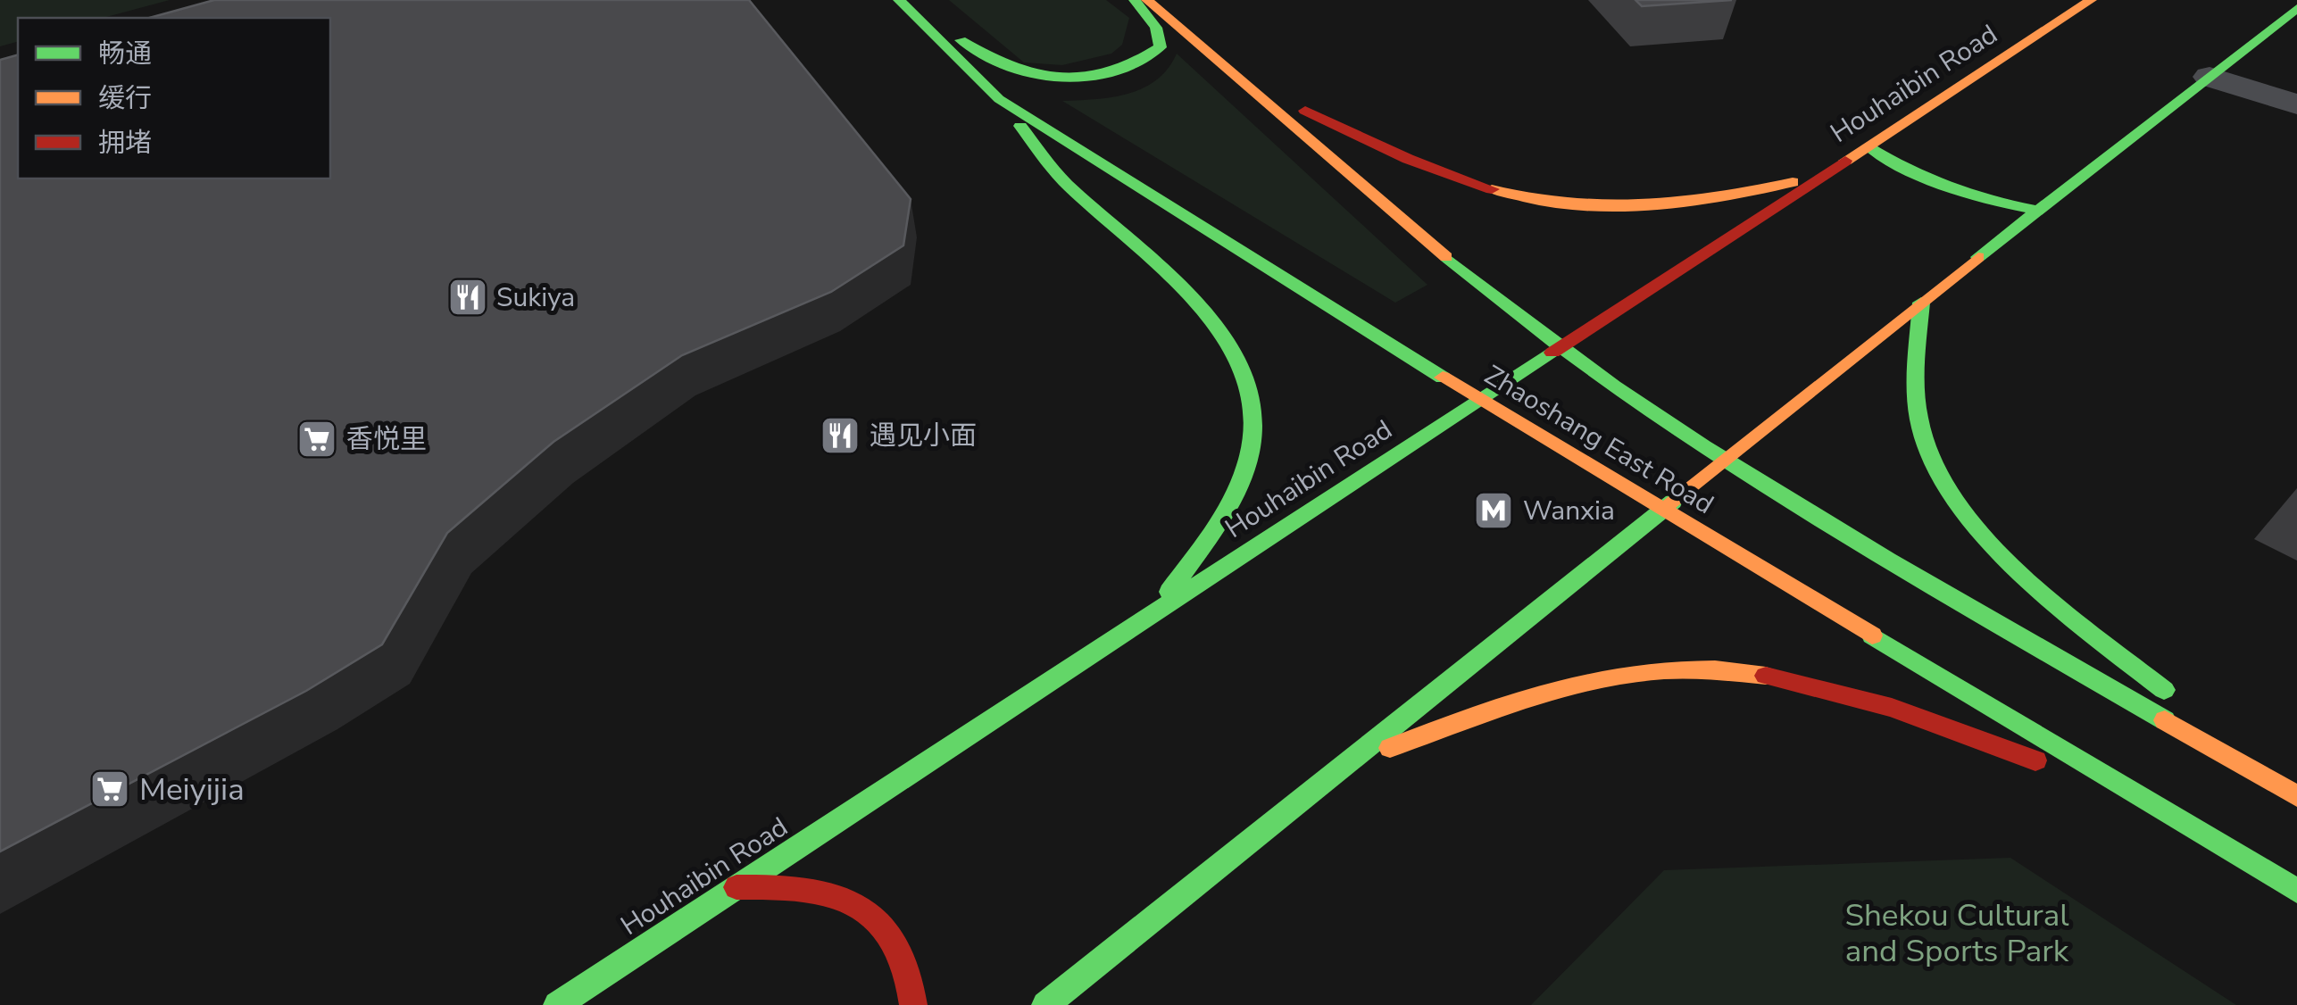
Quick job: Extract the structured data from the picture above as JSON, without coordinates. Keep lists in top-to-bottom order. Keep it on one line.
{"streets":{"main road":["Houhaibin Road","Zhaoshang East Road"]},"crossings":[["Houhaibin Road","Zhaoshang East Road"]],"parks":["Shekou Cultural and Sports Park"],"places":{"restaurant":["Sukiya","遇见小面"],"supermarket":["香悦里","Meiyijia"],"metro station":["Wanxia"]},"legend":["畅通","缓行","拥堵"]}
